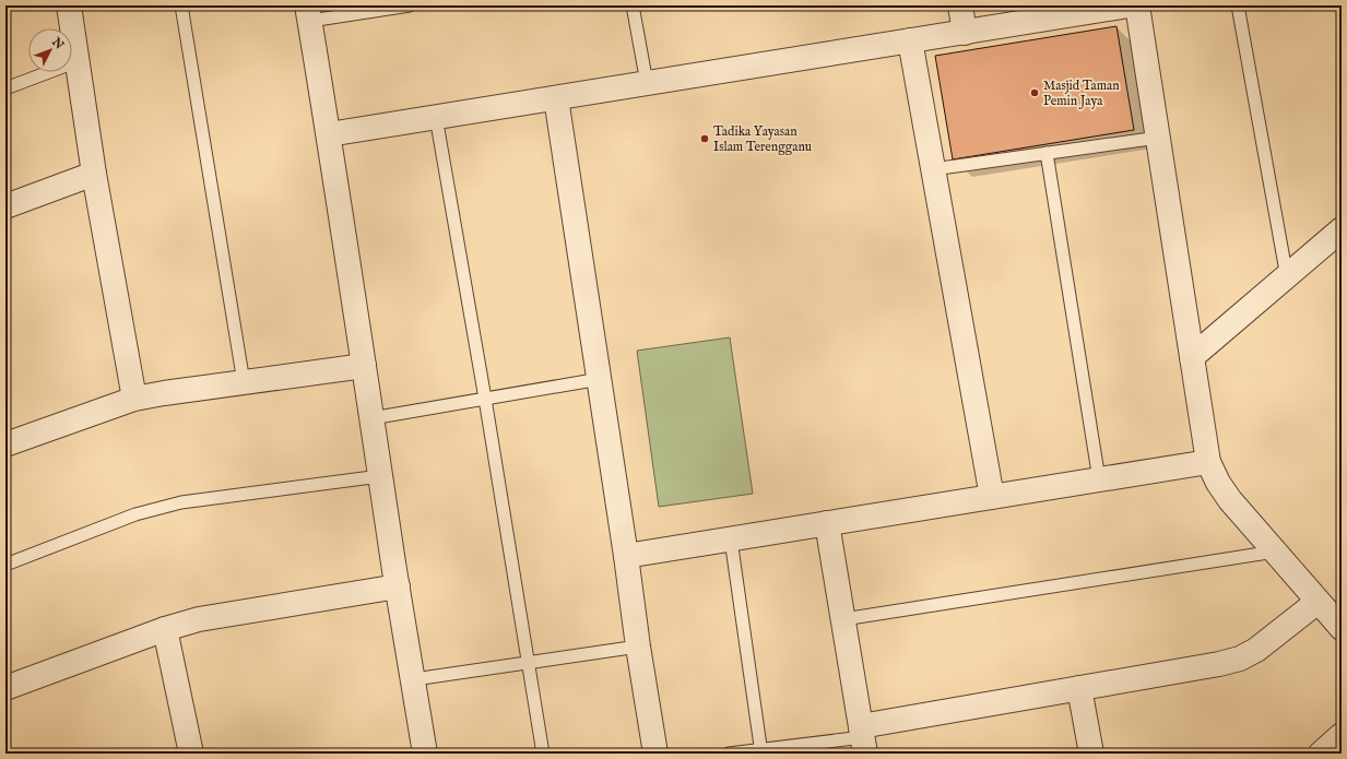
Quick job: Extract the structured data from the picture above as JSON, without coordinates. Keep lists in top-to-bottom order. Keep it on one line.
{"places":["Masjid Taman Pemin Jaya","Tadika Yayasan Islam Terengganu"],"north":"top right"}
